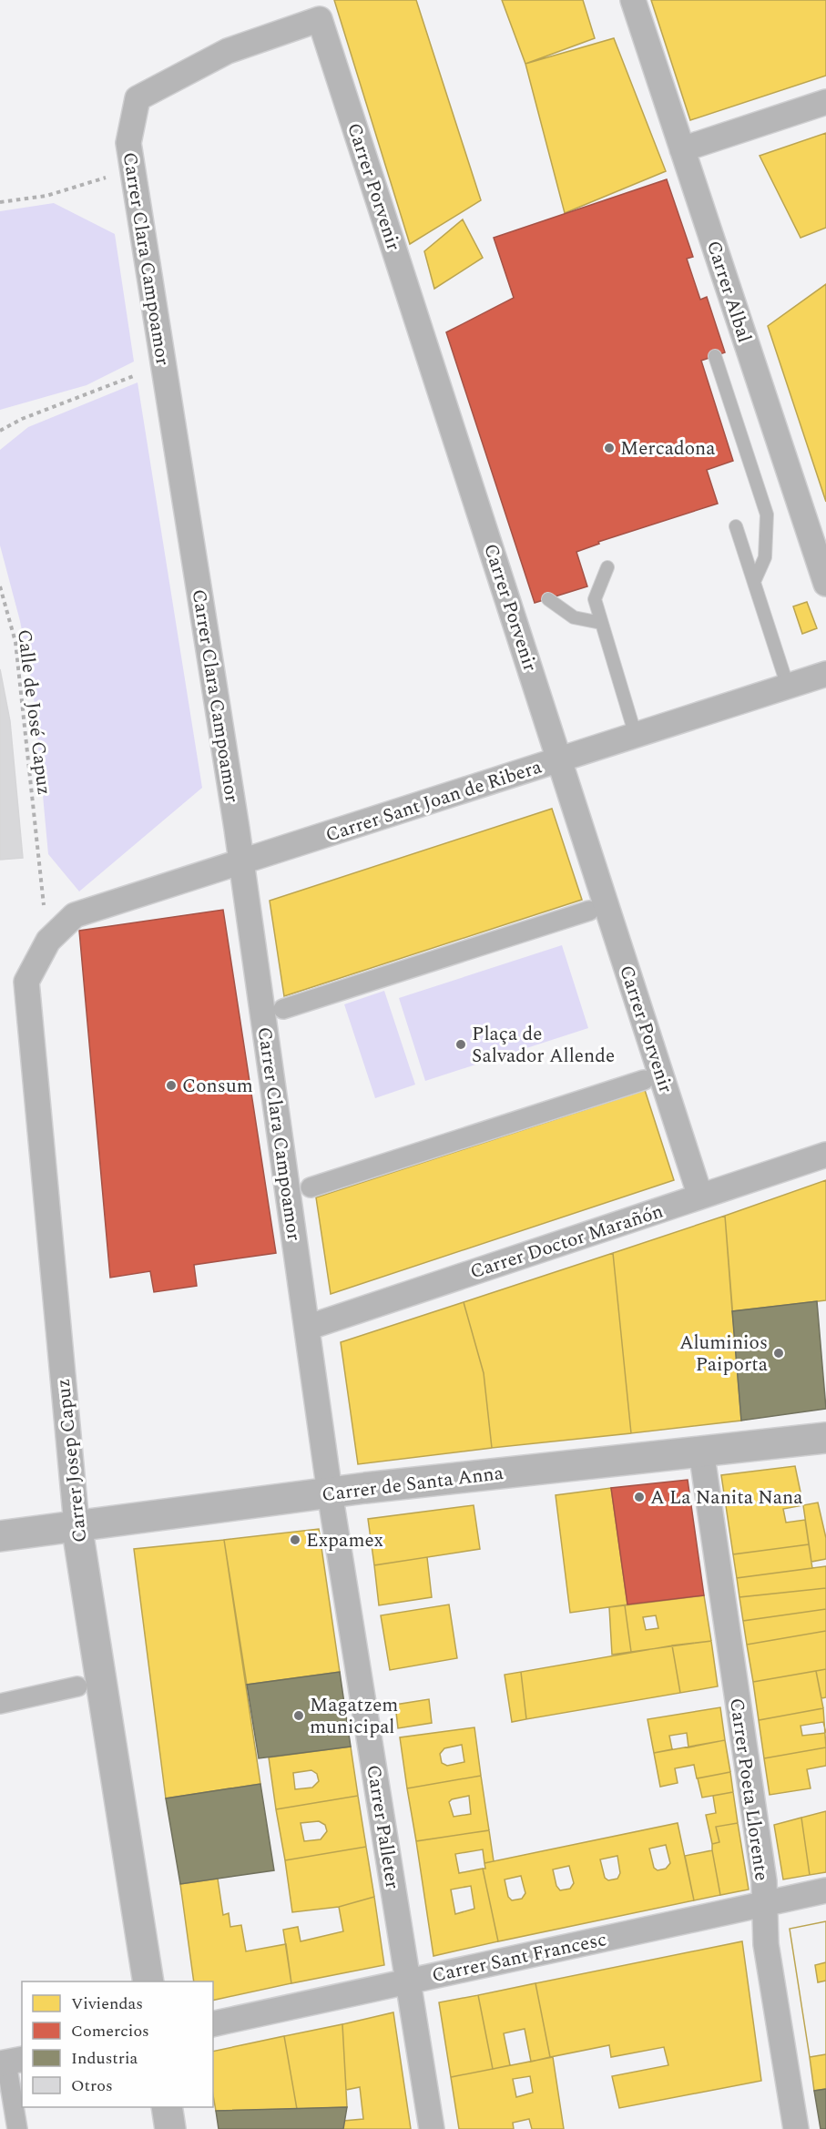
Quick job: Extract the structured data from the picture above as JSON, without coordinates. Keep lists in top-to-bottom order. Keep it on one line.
{"streets":{"street":["Carrer Porvenir","Carrer Clara Campoamor","Carrer Albal","Carrer Sant Joan de Ribera","Carrer Doctor Marañón","Carrer Josep Capuz","Carrer de Santa Anna","Carrer Poeta Llorente","Carrer Palleter","Carrer Sant Francesc"],"path":["Calle de José Capuz"]},"crossings":[["Carrer Porvenir","Carrer Clara Campoamor"],["Carrer Porvenir","Carrer Sant Joan de Ribera"],["Carrer Porvenir","Carrer Doctor Marañón"],["Carrer Clara Campoamor","Carrer Sant Joan de Ribera"],["Carrer Clara Campoamor","Carrer Doctor Marañón"],["Carrer Clara Campoamor","Carrer de Santa Anna"],["Carrer Clara Campoamor","Carrer Palleter"],["Calle de José Capuz","Carrer Sant Joan de Ribera"],["Calle de José Capuz","Carrer Josep Capuz"],["Carrer Sant Joan de Ribera","Carrer Josep Capuz"],["Carrer Josep Capuz","Carrer de Santa Anna"],["Carrer de Santa Anna","Carrer Poeta Llorente"],["Carrer de Santa Anna","Carrer Palleter"],["Carrer Poeta Llorente","Carrer Sant Francesc"],["Carrer Palleter","Carrer Sant Francesc"]],"places":["Mercadona","Plaça de Salvador Allende","Consum","Aluminios Paiporta","A La Nanita Nana","Expamex","Magatzem municipal"],"legend":["Viviendas","Comercios","Industria","Otros"]}
